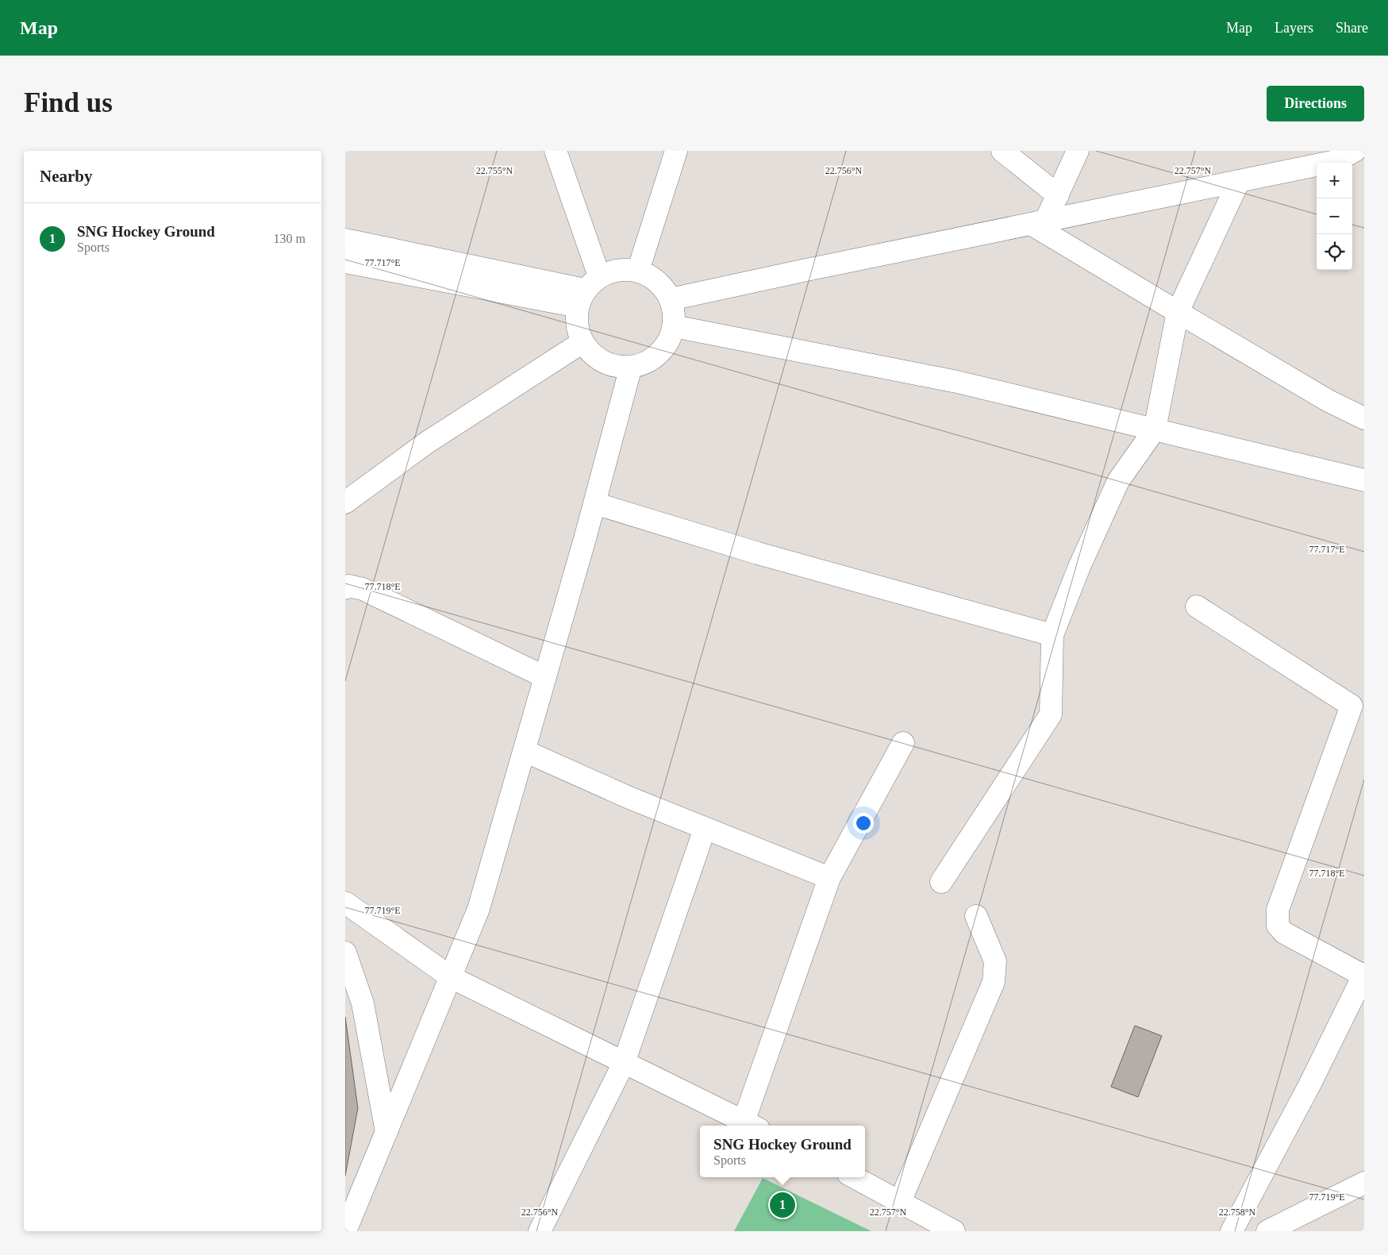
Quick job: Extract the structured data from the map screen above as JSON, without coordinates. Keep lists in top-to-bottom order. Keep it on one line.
{"page":{"header":"Map","nav":["Map","Layers","Share"],"buttons":"Directions","title":"Find us","heading":"Nearby","map_buttons":["+","−"],"list":[{"mark":"1","name":"SNG Hockey Ground","note":"Sports","value":"130 m"}],"popup":["SNG Hockey Ground","Sports"],"pins":"1"},"coordinates":["22.755°N","22.756°N","22.757°N","77.717°E","77.718°E","77.719°E","22.758°N"]}
